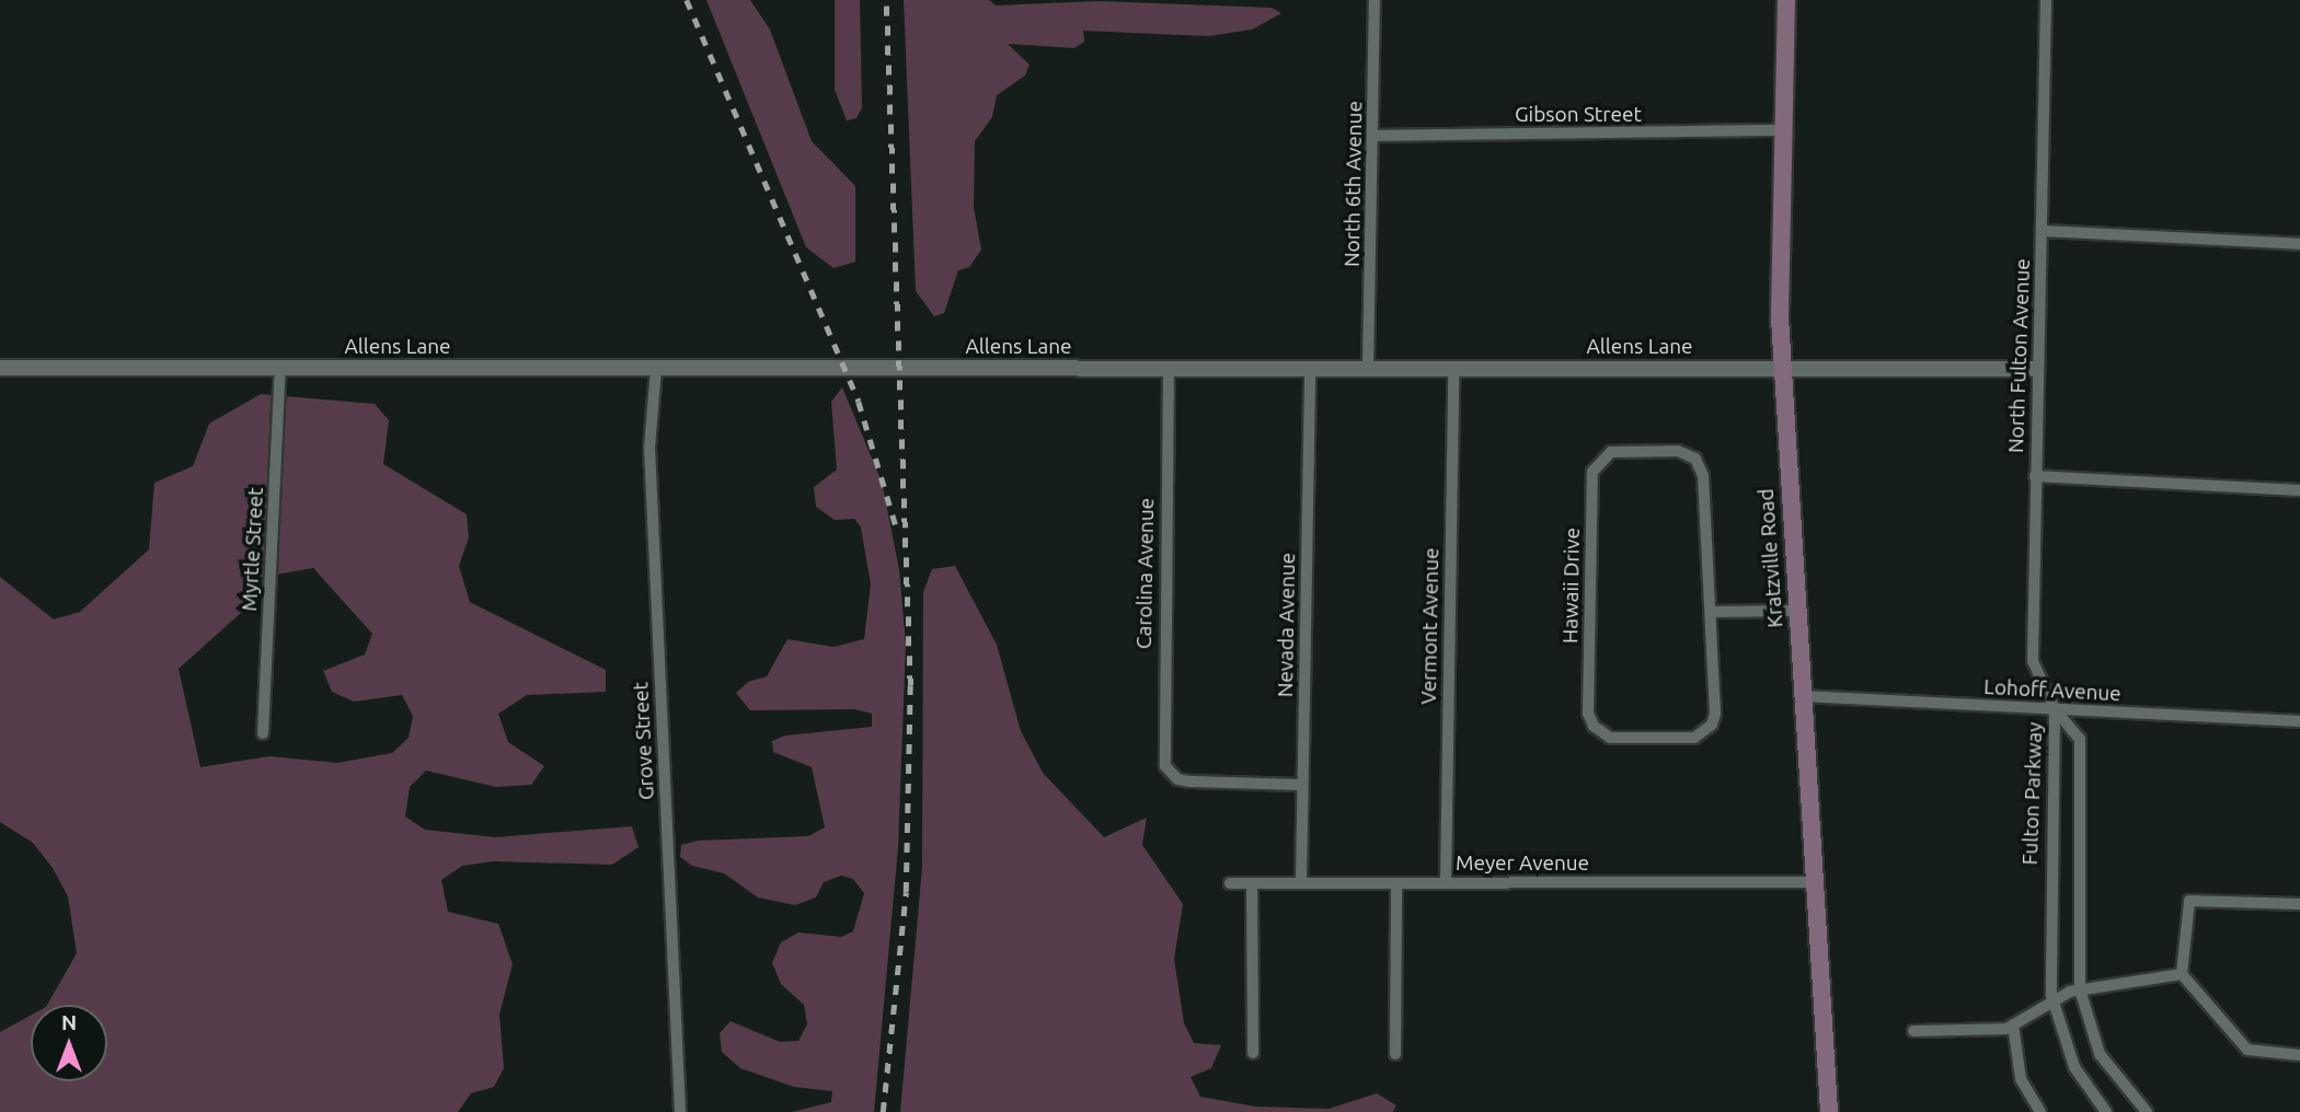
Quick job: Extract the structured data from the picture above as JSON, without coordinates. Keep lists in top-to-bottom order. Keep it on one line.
{"streets":{"main road":["Kratzville Road"],"street":["Gibson Street","North 6th Avenue","Allens Lane","North Fulton Avenue","Myrtle Street","Carolina Avenue","Hawaii Drive","Nevada Avenue","Vermont Avenue","Lohoff Avenue","Grove Street","Fulton Parkway","Meyer Avenue"]},"crossings":[["Gibson Street","North 6th Avenue"],["Gibson Street","Kratzville Road"],["North 6th Avenue","Allens Lane"],["Allens Lane","North Fulton Avenue"],["Allens Lane","Myrtle Street"],["Allens Lane","Kratzville Road"],["Allens Lane","Carolina Avenue"],["Allens Lane","Nevada Avenue"],["Allens Lane","Vermont Avenue"],["Allens Lane","Grove Street"],["North Fulton Avenue","Lohoff Avenue"],["North Fulton Avenue","Fulton Parkway"],["Kratzville Road","Lohoff Avenue"],["Kratzville Road","Meyer Avenue"],["Carolina Avenue","Nevada Avenue"],["Nevada Avenue","Meyer Avenue"],["Vermont Avenue","Meyer Avenue"],["Lohoff Avenue","Fulton Parkway"]],"north":"top"}
